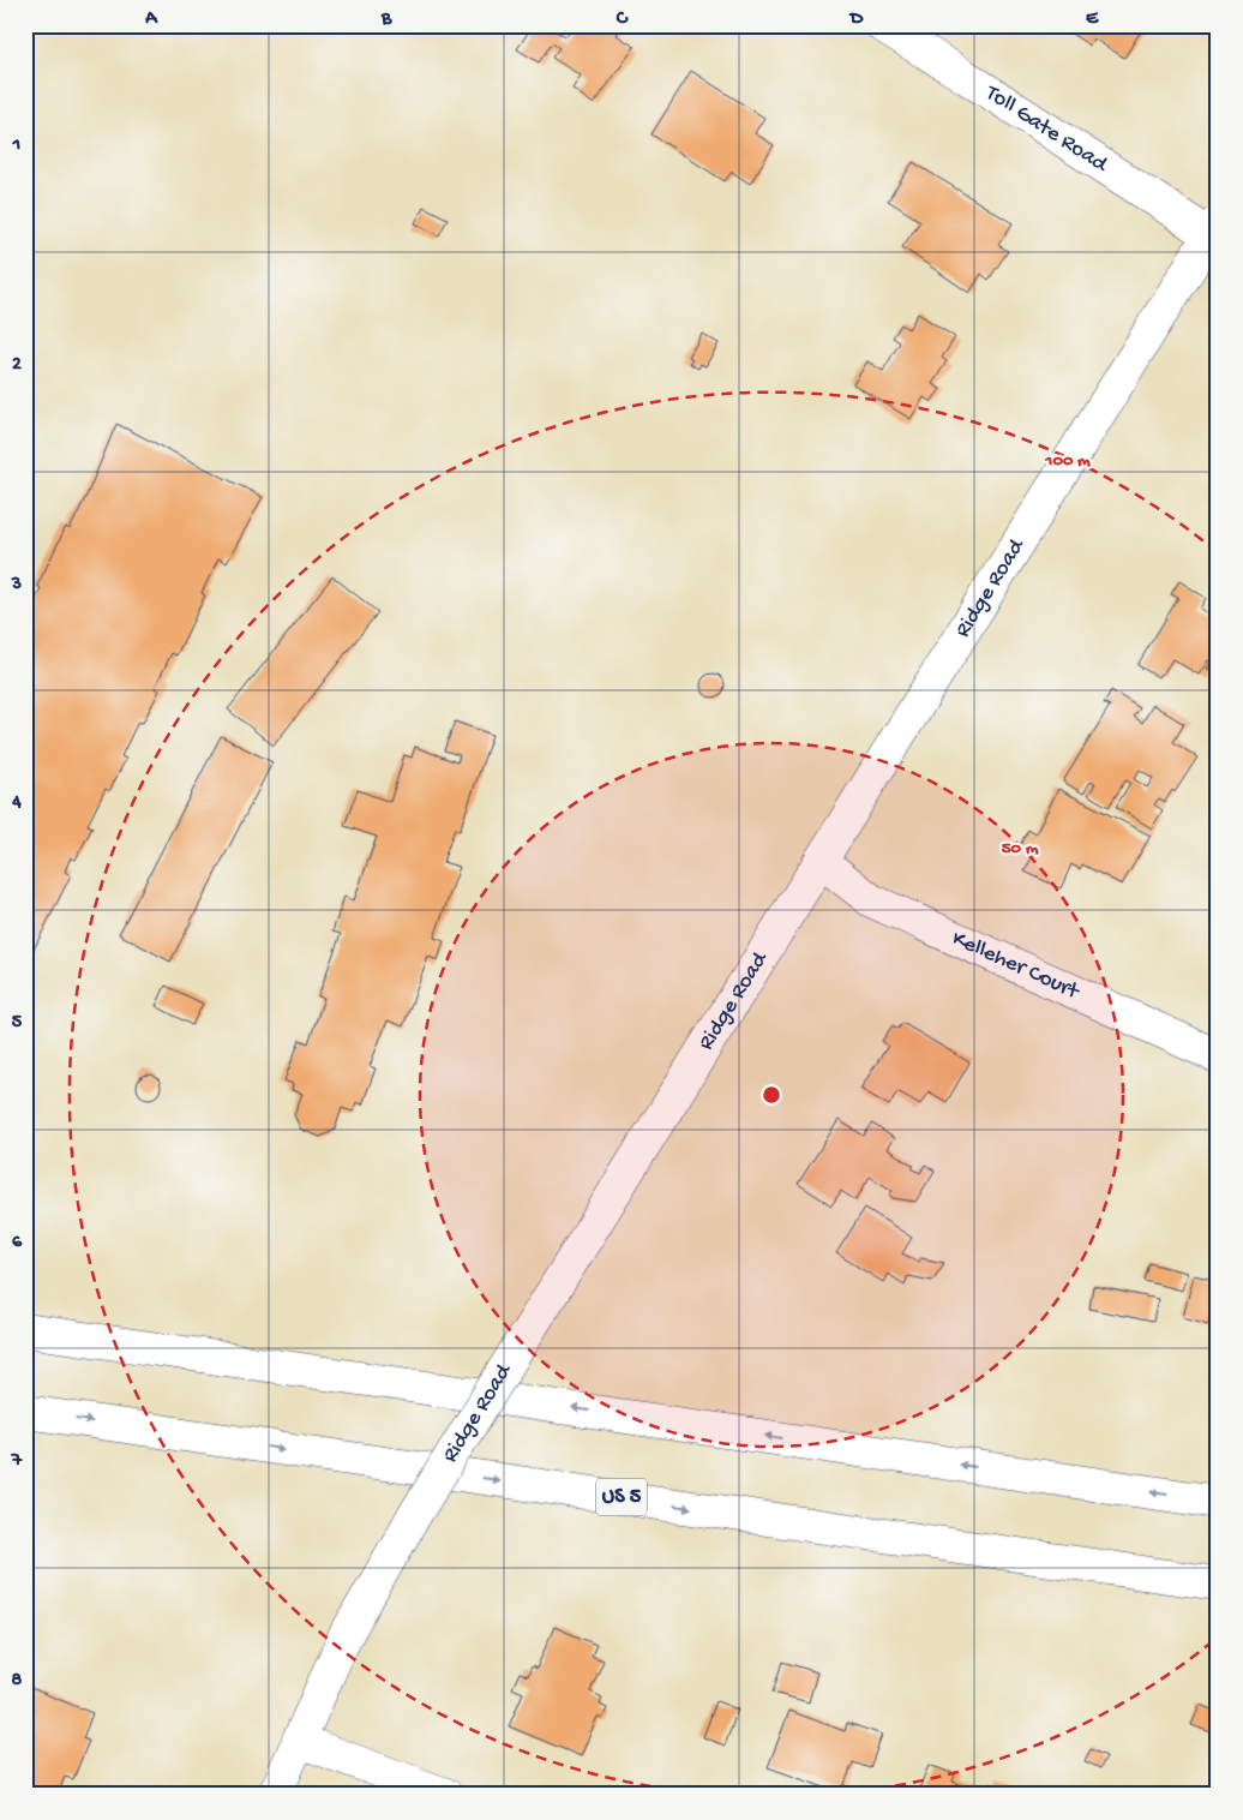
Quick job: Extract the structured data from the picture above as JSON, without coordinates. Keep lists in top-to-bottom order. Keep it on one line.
{"streets":{"main road":["Toll Gate Road","Ridge Road","Kelleher Court","US 5"]},"crossings":[["Toll Gate Road","Ridge Road"],["Ridge Road","Kelleher Court"]],"grid":{"columns":["A","B","C","D","E"],"rows":["1","2","3","4","5","6","7","8"]},"rings":["100 m","50 m"]}
